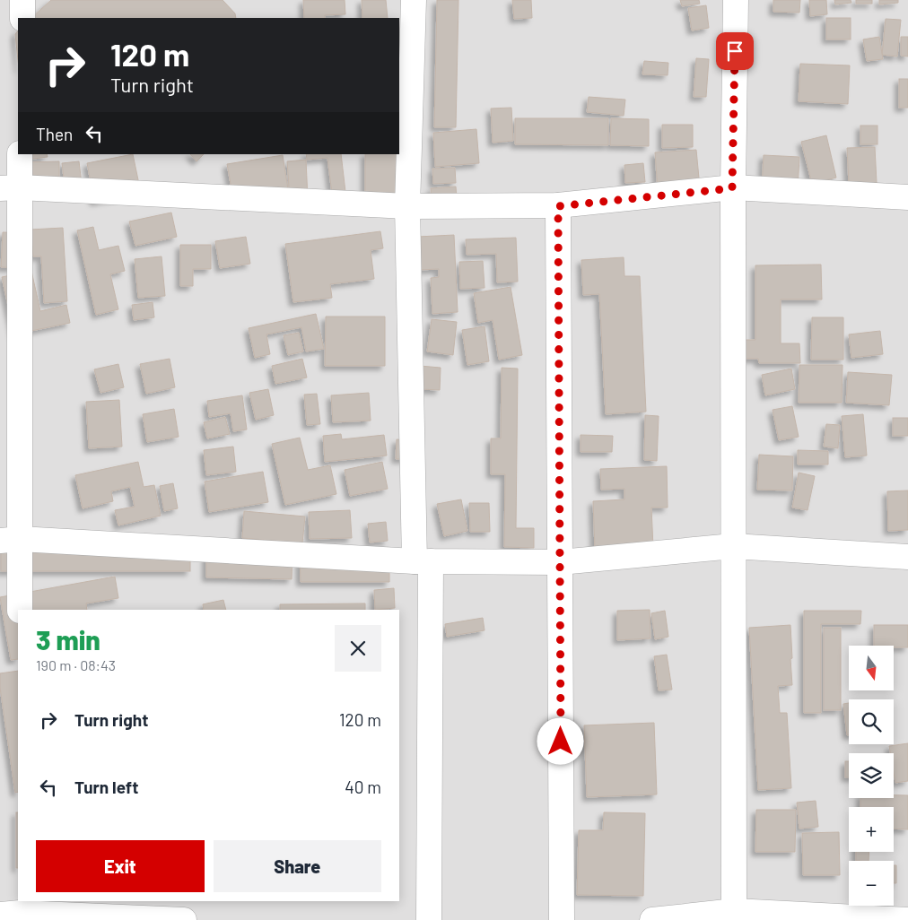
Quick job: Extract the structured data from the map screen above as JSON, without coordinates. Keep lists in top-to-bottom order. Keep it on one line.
{"north":"bottom","page":{"turn":["120 m","Turn right"],"then":"Then","heading":["3 min","190 m · 08:43"],"map_buttons":["+","−"],"list":[{"name":"Turn right","value":"120 m"},{"name":"Turn left","value":"40 m"}],"buttons":["Exit","Share"]}}
